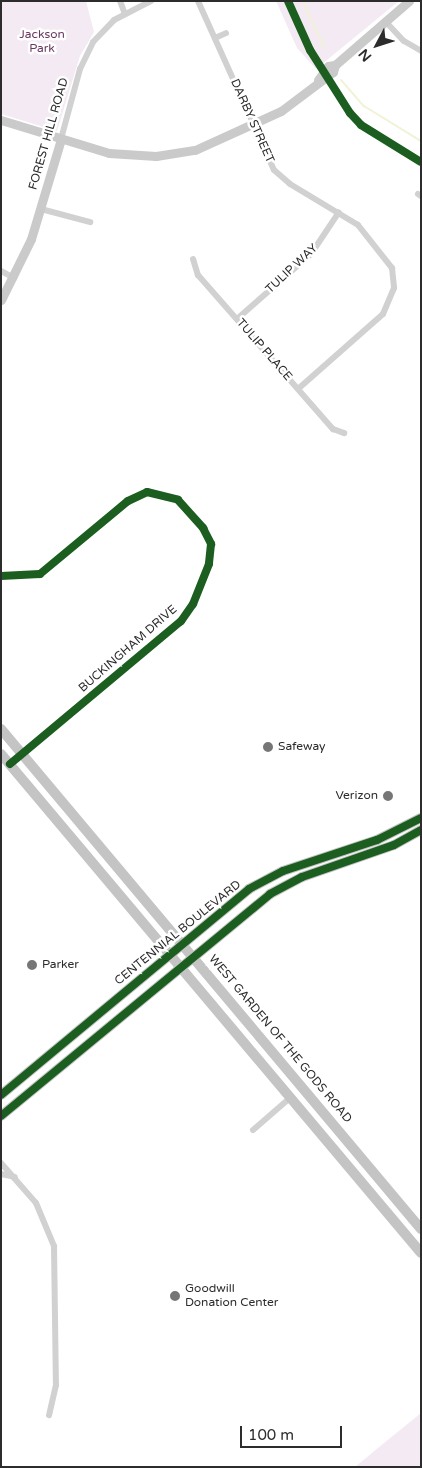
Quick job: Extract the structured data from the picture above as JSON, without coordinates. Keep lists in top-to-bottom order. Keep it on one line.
{"streets":{"main road":["CENTENNIAL BOULEVARD","WEST GARDEN OF THE GODS ROAD"],"street":["DARBY STREET","FOREST HILL ROAD","TULIP WAY","TULIP PLACE","BUCKINGHAM DRIVE"]},"crossings":[["DARBY STREET","TULIP WAY"],["DARBY STREET","TULIP PLACE"],["TULIP WAY","TULIP PLACE"],["BUCKINGHAM DRIVE","WEST GARDEN OF THE GODS ROAD"],["CENTENNIAL BOULEVARD","WEST GARDEN OF THE GODS ROAD"]],"parks":["Jackson Park"],"places":["Safeway","Verizon","Parker","Goodwill Donation Center"],"scale_bar":"100 m","north":"bottom left"}
